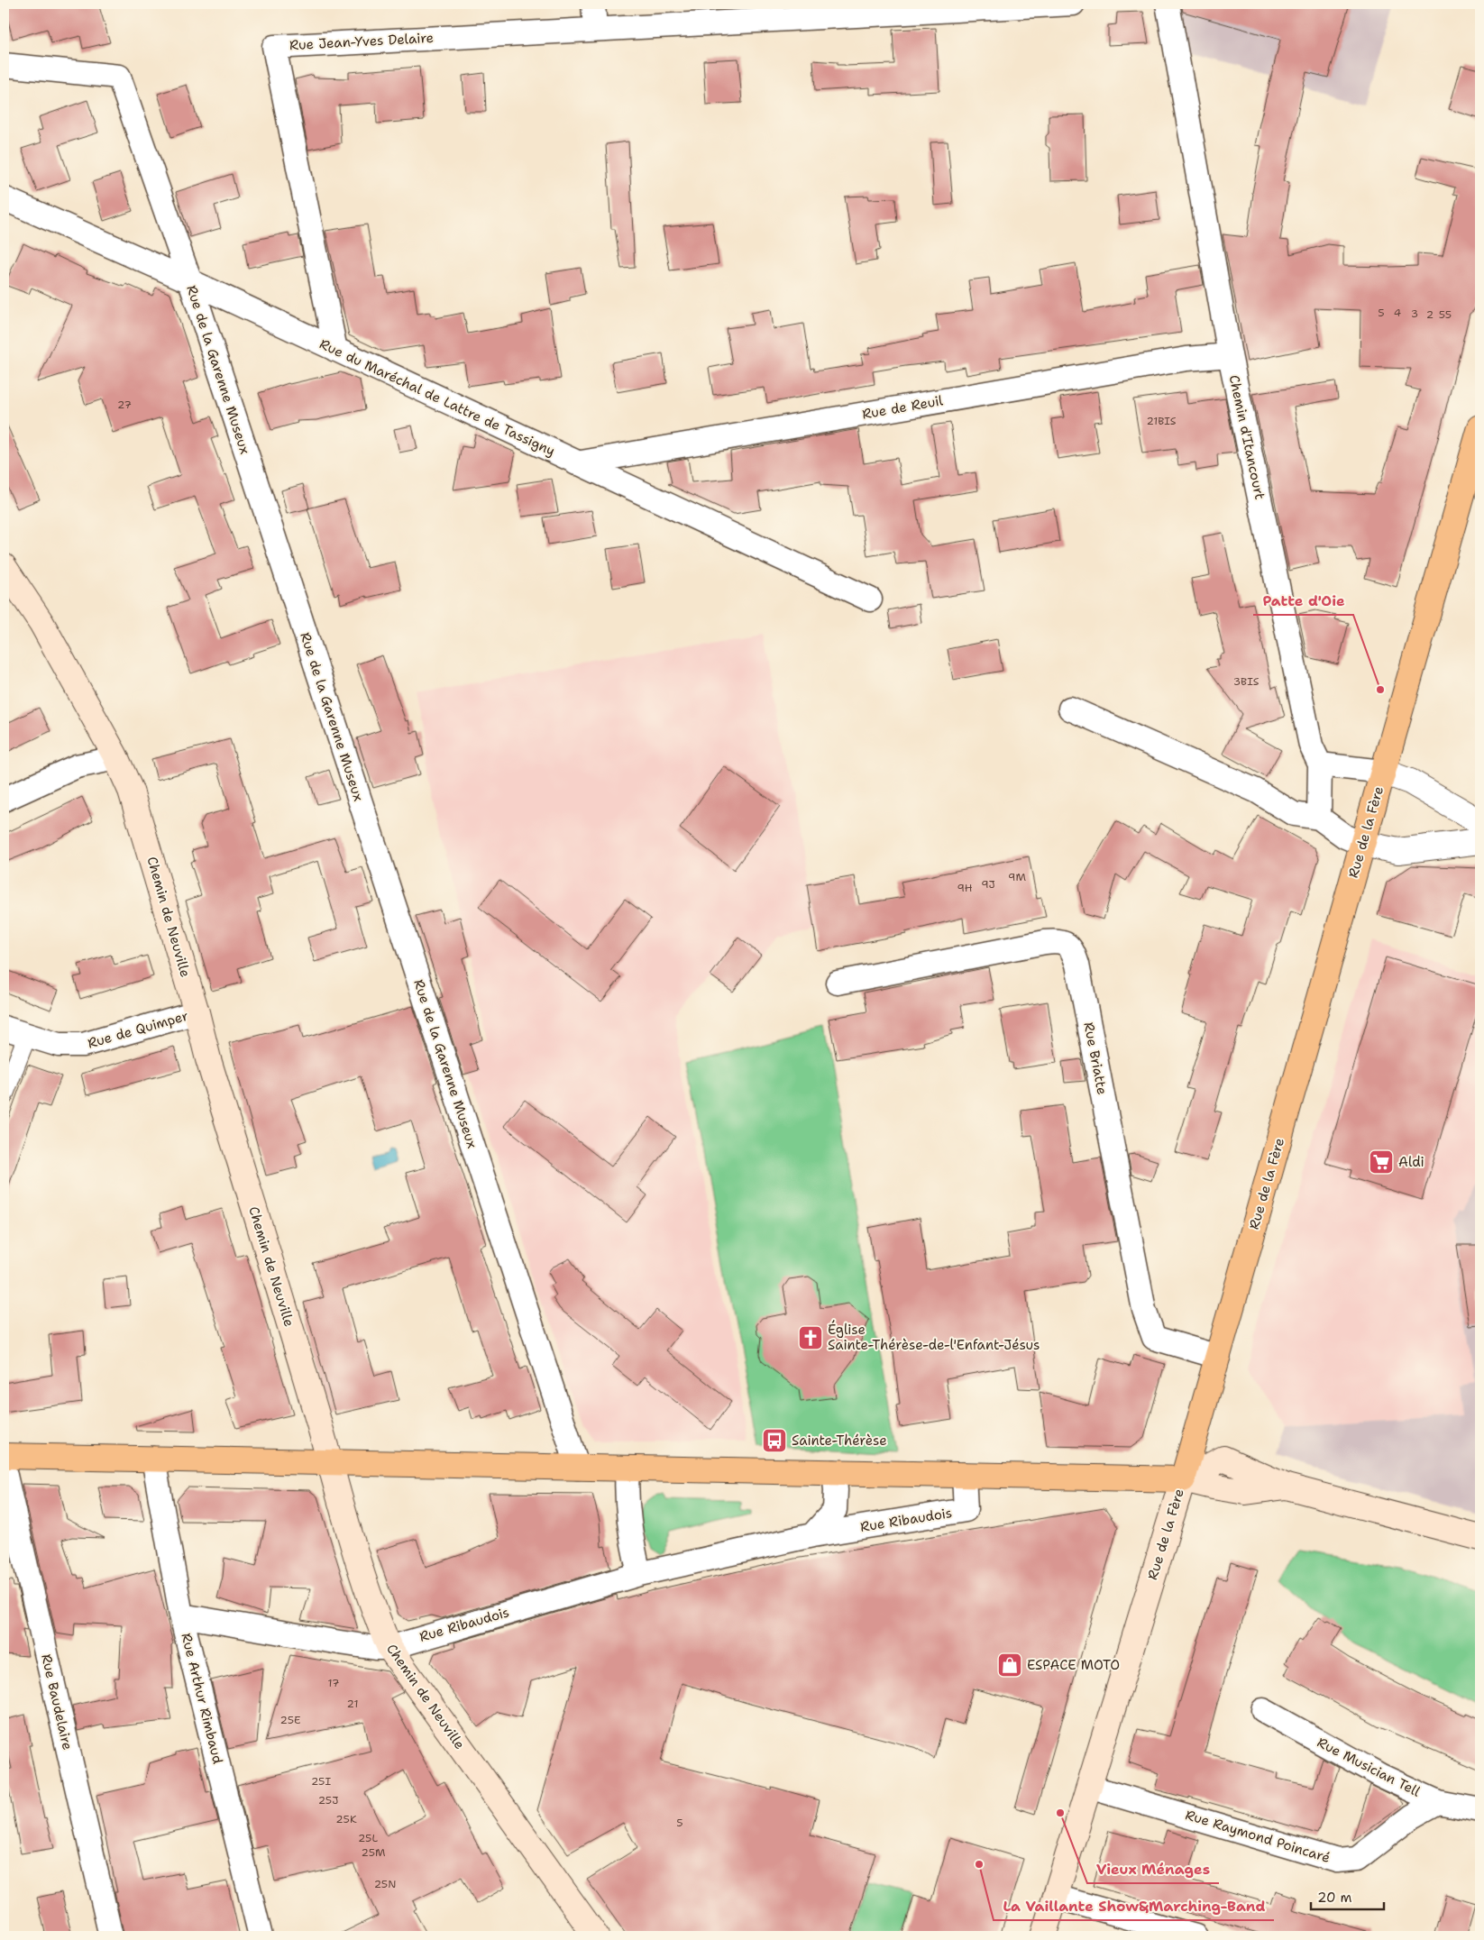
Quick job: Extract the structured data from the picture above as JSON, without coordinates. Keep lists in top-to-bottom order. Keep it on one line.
{"streets":{"main road":["Rue de la Fère","Chemin de Neuville"],"street":["Rue Jean-Yves Delaire","Rue de la Garenne Museux","Rue du Maréchal de Lattre de Tassigny","Rue de Reuil","Chemin d'Itancourt","Rue de Quimper","Rue Briatte","Rue Ribaudois","Rue Arthur Rimbaud","Rue Baudelaire","Rue Musician Tell","Rue Raymond Poincaré"]},"crossings":[["Rue Jean-Yves Delaire","Rue du Maréchal de Lattre de Tassigny"],["Rue de la Garenne Museux","Rue du Maréchal de Lattre de Tassigny"],["Rue du Maréchal de Lattre de Tassigny","Rue de Reuil"],["Rue de Reuil","Chemin d'Itancourt"],["Rue de la Fère","Rue Briatte"],["Rue de la Fère","Rue Raymond Poincaré"],["Chemin de Neuville","Rue de Quimper"],["Chemin de Neuville","Rue Ribaudois"],["Rue Ribaudois","Rue Arthur Rimbaud"],["Rue Musician Tell","Rue Raymond Poincaré"]],"places":{"other":["Patte d'Oie","Vieux Ménages","La Vaillante Show&Marching-Band"],"supermarket":["Aldi"],"church":["Église Sainte-Thérèse-de-l'Enfant-Jésus"],"bus stop":["Sainte-Thérèse"],"shop":["ESPACE MOTO"]},"house_numbers":["5","4","3","2","55","27","21BIS","3BIS","9M","9J","9H","17","21","25E","25I","25J","25K","5","25L","25M","25N"],"scale_bar":"20 m"}
